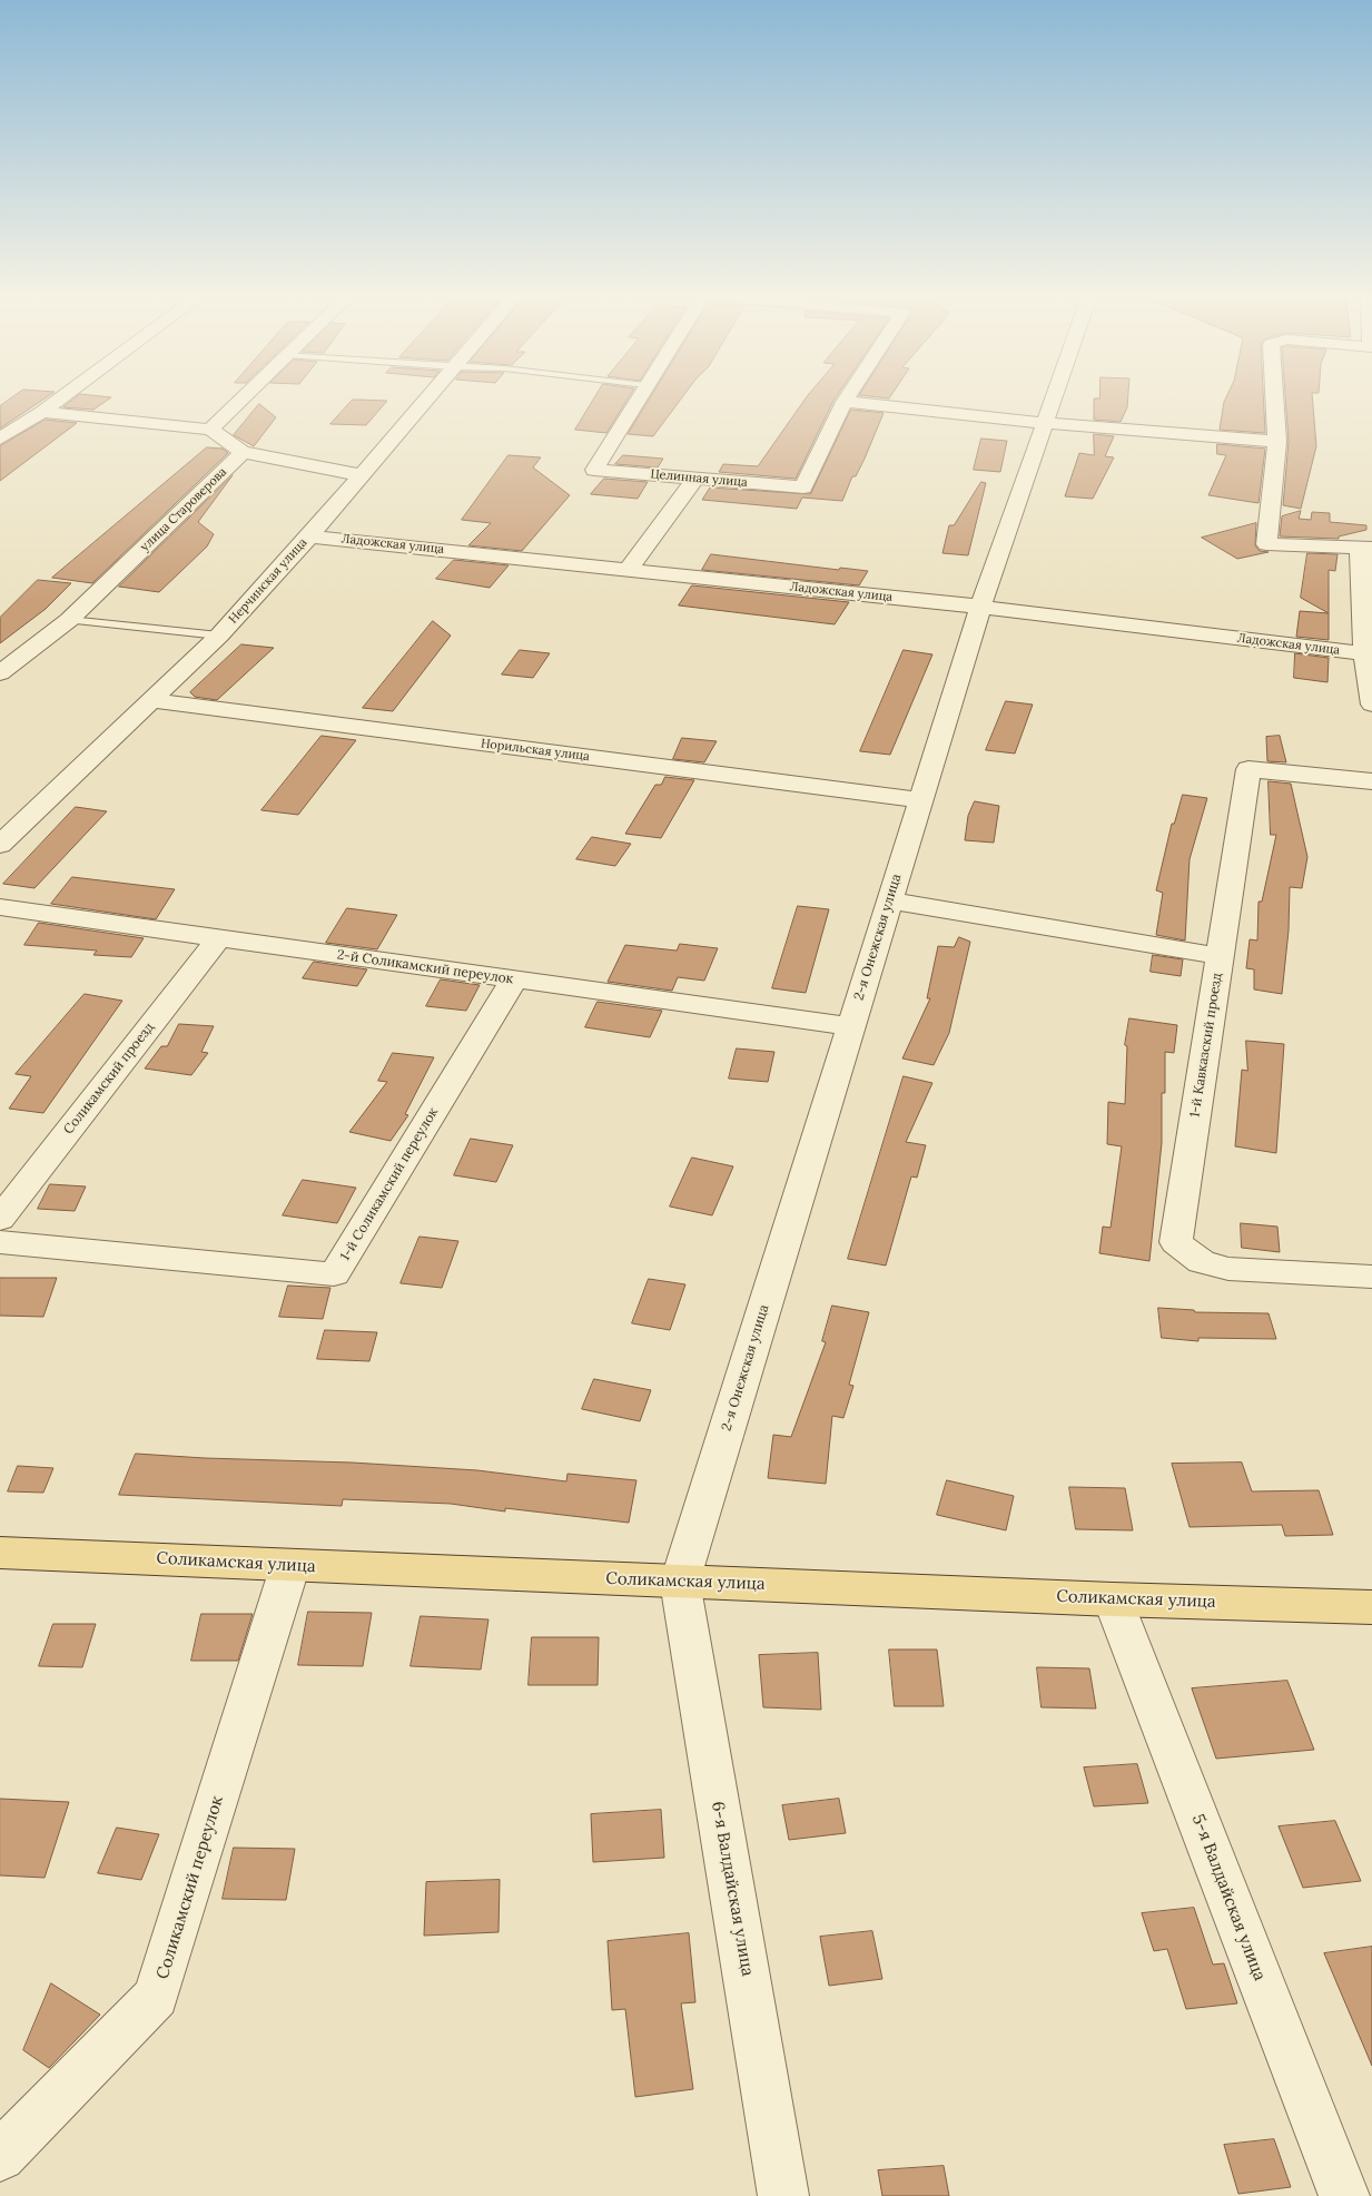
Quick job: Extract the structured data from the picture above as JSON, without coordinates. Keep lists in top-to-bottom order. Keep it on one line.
{"streets":{"main road":["Соликамская улица"],"street":["Целинная улица","улица Староверова","Ладожская улица","Нерчинская улица","Норильская улица","2-я Онежская улица","2-й Соликамский переулок","1-й Кавказский проезд","Соликамский проезд","1-й Соликамский переулок","Соликамский переулок","6-я Валдайская улица","5-я Валдайская улица"]},"crossings":[["Ладожская улица","Нерчинская улица"],["Ладожская улица","2-я Онежская улица"],["Нерчинская улица","Норильская улица"],["Норильская улица","2-я Онежская улица"],["2-я Онежская улица","2-й Соликамский переулок"],["2-я Онежская улица","Соликамская улица"],["2-я Онежская улица","6-я Валдайская улица"],["2-й Соликамский переулок","Соликамский проезд"],["2-й Соликамский переулок","1-й Соликамский переулок"],["Соликамская улица","Соликамский переулок"],["Соликамская улица","6-я Валдайская улица"],["Соликамская улица","5-я Валдайская улица"]]}
